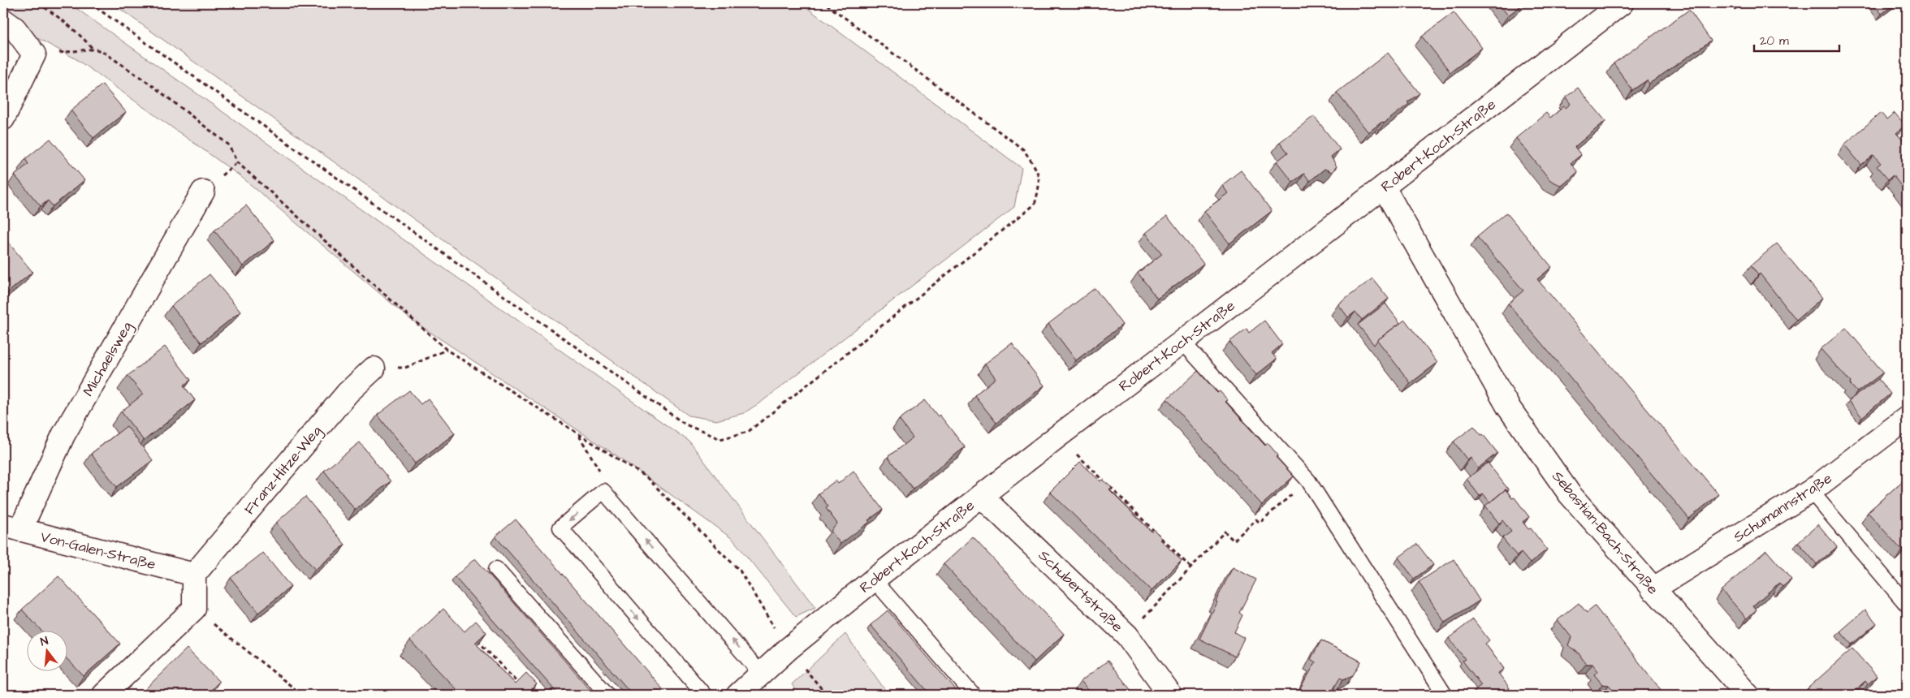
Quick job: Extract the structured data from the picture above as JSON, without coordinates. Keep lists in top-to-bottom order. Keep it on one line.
{"streets":{"street":["Robert-Koch-Straße","Michaelsweg","Franz-Hitze-Weg","Schumannstraße","Sebastian-Bach-Straße","Von-Galen-Straße","Schubertstraße"]},"crossings":[["Robert-Koch-Straße","Sebastian-Bach-Straße"],["Robert-Koch-Straße","Schubertstraße"],["Michaelsweg","Von-Galen-Straße"],["Franz-Hitze-Weg","Von-Galen-Straße"],["Schumannstraße","Sebastian-Bach-Straße"]],"scale_bar":"20 m","north":"top"}
